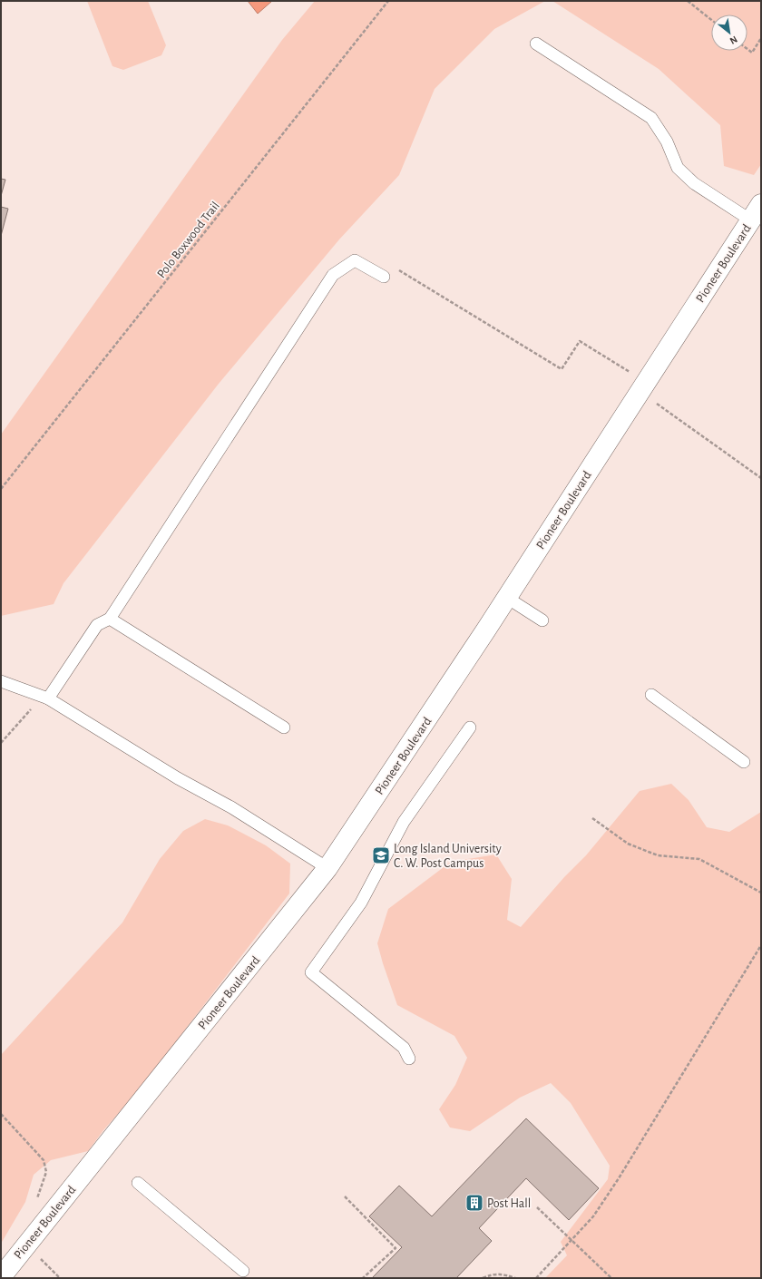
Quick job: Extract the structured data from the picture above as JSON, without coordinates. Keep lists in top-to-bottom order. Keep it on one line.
{"streets":{"street":["Pioneer Boulevard"],"path":["Polo Boxwood Trail"]},"places":{"school or university":["Long Island University C. W. Post Campus"],"building":["Post Hall"]},"north":"bottom right"}
